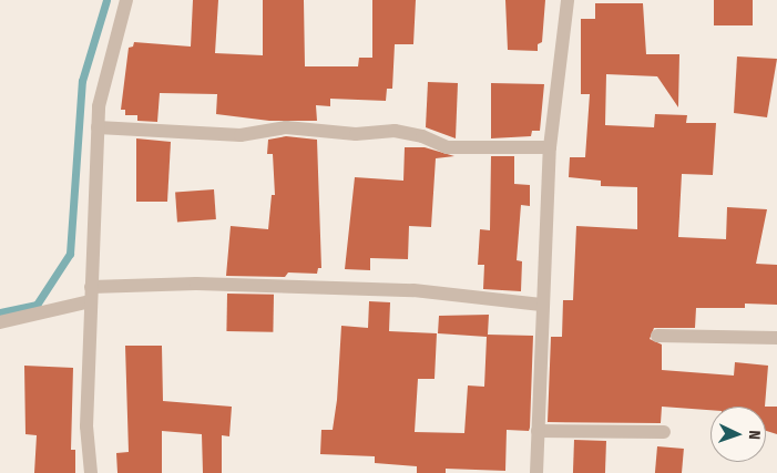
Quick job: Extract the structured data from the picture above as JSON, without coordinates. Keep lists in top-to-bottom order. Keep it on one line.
{"north":"right"}
